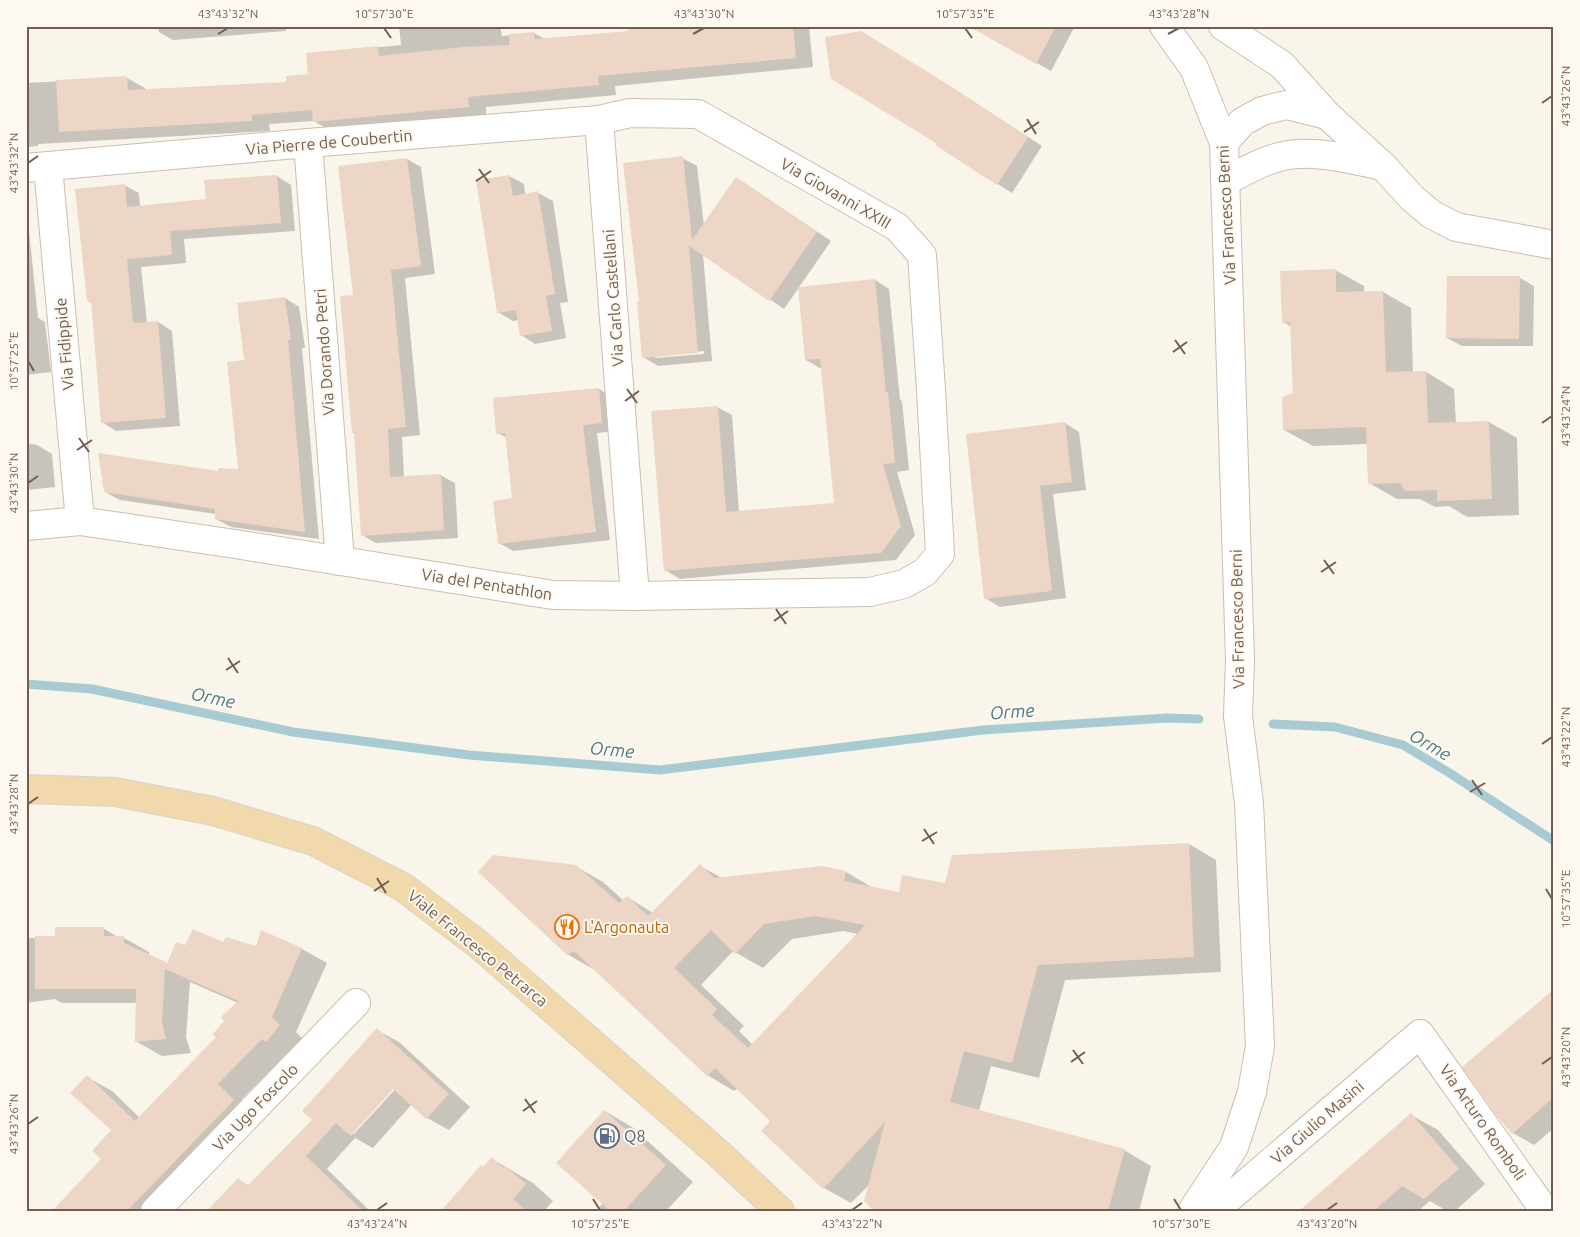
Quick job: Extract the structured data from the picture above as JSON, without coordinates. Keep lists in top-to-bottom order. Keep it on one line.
{"streets":{"main road":["Viale Francesco Petrarca"],"street":["Via Pierre de Coubertin","Via Giovanni XXIII","Via Francesco Berni","Via Carlo Castellani","Via Fidippide","Via Dorando Petri","Via del Pentathlon","Via Ugo Foscolo","Via Giulio Masini","Via Arturo Romboli"]},"crossings":[["Via Pierre de Coubertin","Via Giovanni XXIII"],["Via Pierre de Coubertin","Via Carlo Castellani"],["Via Pierre de Coubertin","Via Fidippide"],["Via Pierre de Coubertin","Via Dorando Petri"],["Via Giovanni XXIII","Via del Pentathlon"],["Via Carlo Castellani","Via del Pentathlon"],["Via Fidippide","Via del Pentathlon"],["Via Dorando Petri","Via del Pentathlon"],["Via Giulio Masini","Via Arturo Romboli"]],"water":["Orme"],"places":{"restaurant":["L'Argonauta"],"fuel station":["Q8"]},"coordinates":["43°43'32\"N","10°57'30\"E","43°43'30\"N","10°57'35\"E","43°43'28\"N","43°43'26\"N","10°57'25\"E","43°43'24\"N","43°43'22\"N","43°43'20\"N"]}
